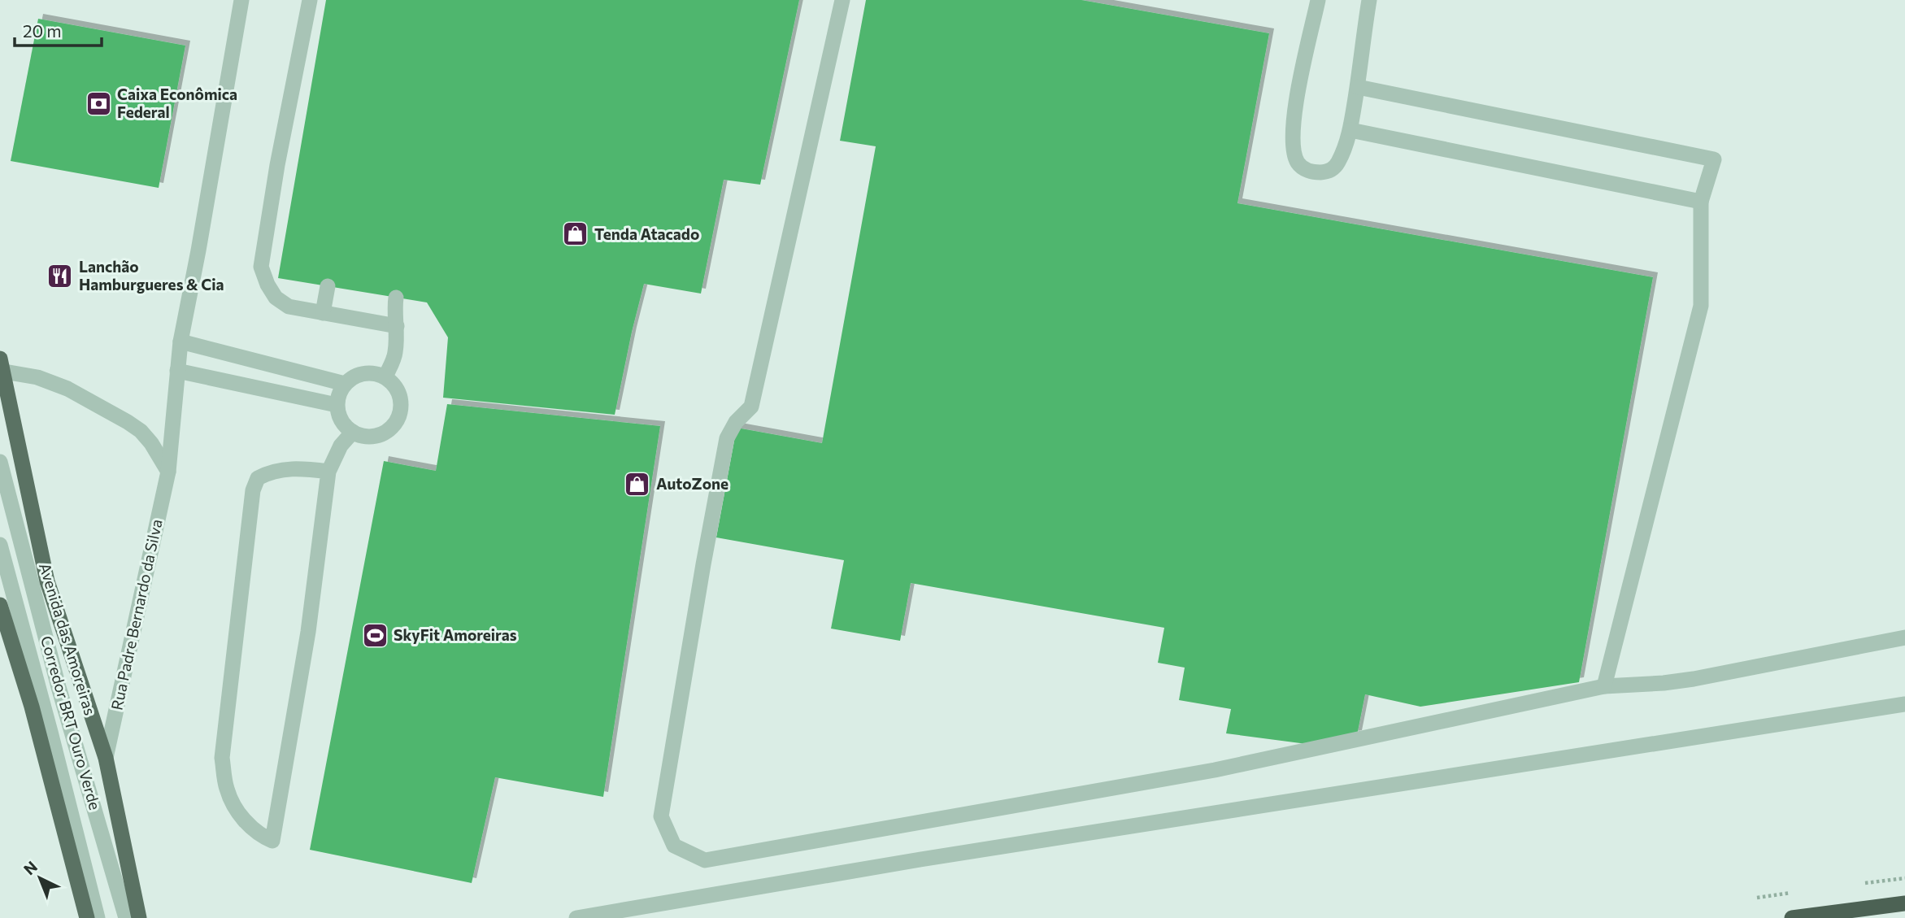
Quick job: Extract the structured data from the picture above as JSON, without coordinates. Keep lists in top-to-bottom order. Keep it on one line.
{"streets":{"main road":["Avenida das Amoreiras"],"street":["Rua Padre Bernardo da Silva","Corredor BRT Ouro Verde"]},"crossings":[["Rua Padre Bernardo da Silva","Avenida das Amoreiras"]],"places":{"bank":["Caixa Econômica Federal"],"shop":["Tenda Atacado","AutoZone"],"restaurant":["Lanchão Hamburgueres & Cia"],"sports":["SkyFit Amoreiras"]},"scale_bar":"20 m","north":"top left"}
